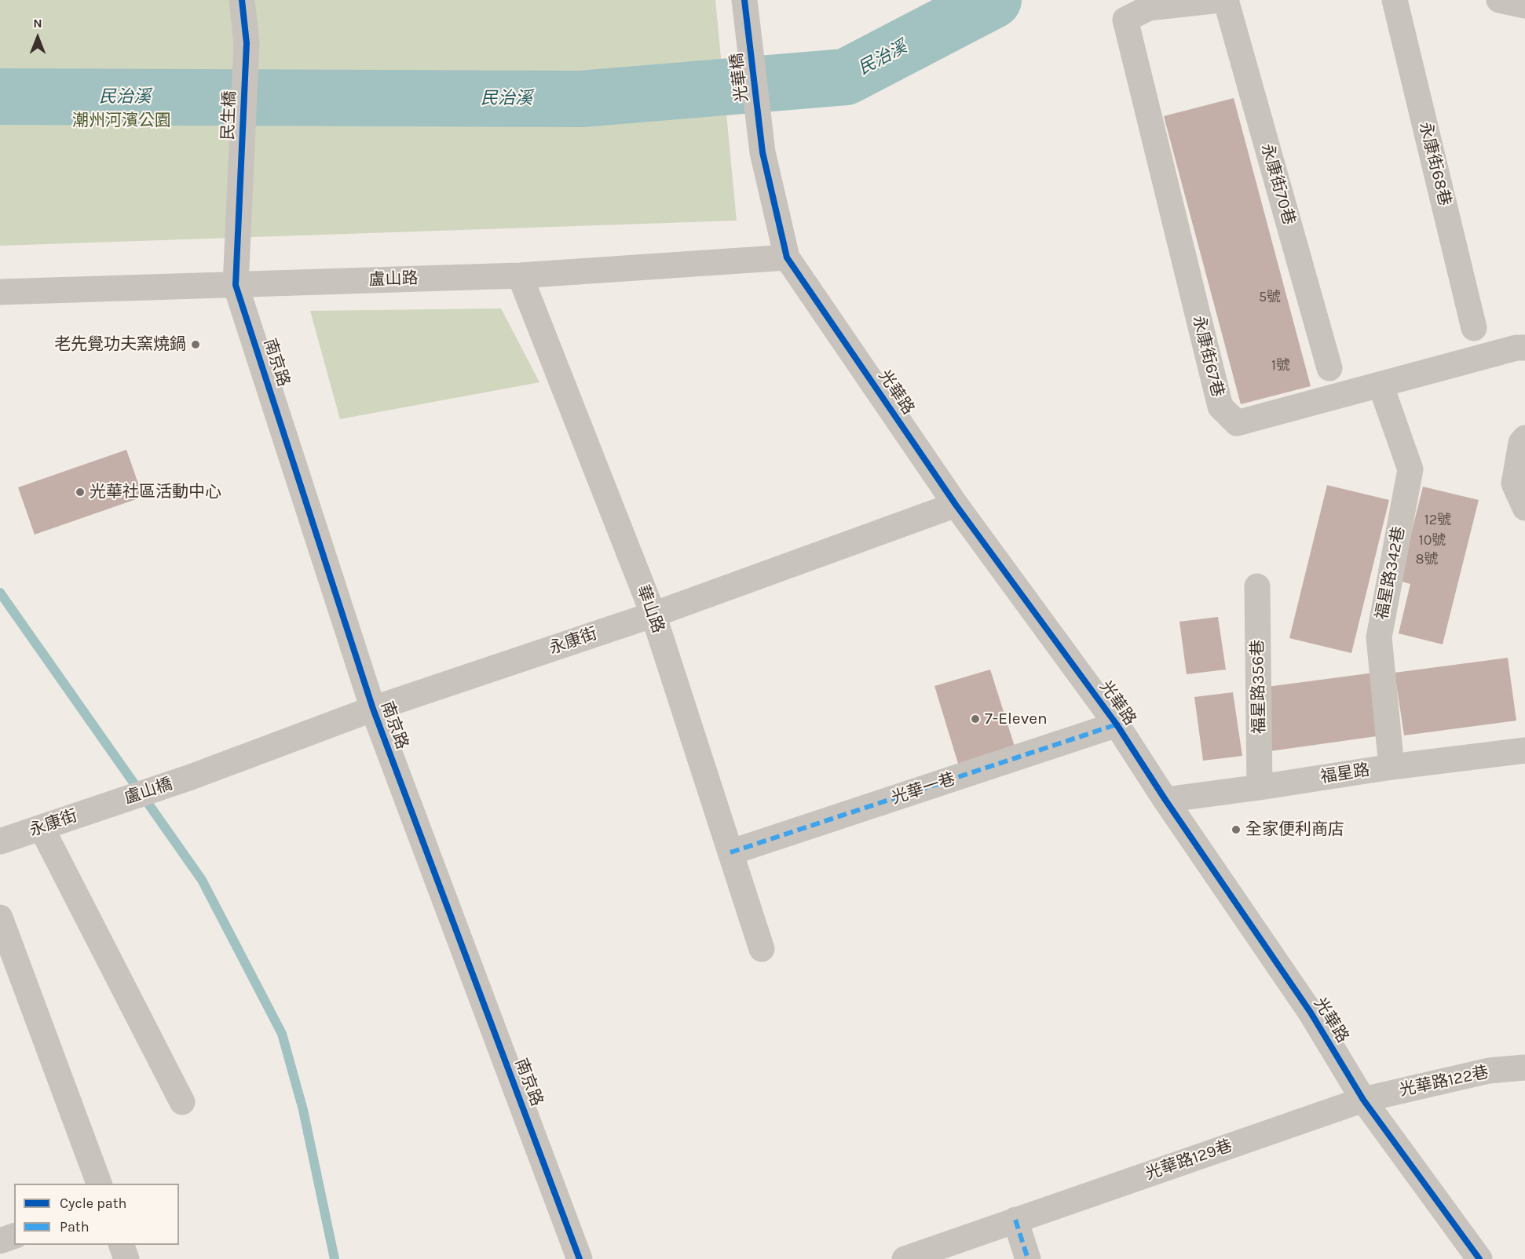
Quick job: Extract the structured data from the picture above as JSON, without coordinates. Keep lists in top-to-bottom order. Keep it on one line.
{"streets":{"street":["光華橋","民生橋","永康街68巷","永康街70巷","盧山路","永康街67巷","南京路","光華路","福星路342巷","華山路","永康街","福星路356巷","福星路","光華一巷","盧山橋","光華路122巷","光華路129巷"]},"crossings":[["光華橋","光華路"],["民生橋","南京路"],["盧山路","南京路"],["盧山路","光華路"],["盧山路","華山路"],["永康街67巷","福星路342巷"],["南京路","永康街"],["光華路","永康街"],["光華路","福星路"],["光華路","光華一巷"],["光華路","光華路122巷"],["光華路","光華路129巷"],["福星路342巷","福星路"],["華山路","永康街"],["華山路","光華一巷"],["永康街","盧山橋"],["福星路356巷","福星路"],["光華路122巷","光華路129巷"]],"water":["民治溪"],"parks":["潮州河濱公園"],"places":["老先覺功夫窯燒鍋","光華社區活動中心","7-Eleven","全家便利商店"],"house_numbers":["5號","1號","12號","10號","8號"],"legend":["Cycle path","Path"],"north":"top"}
